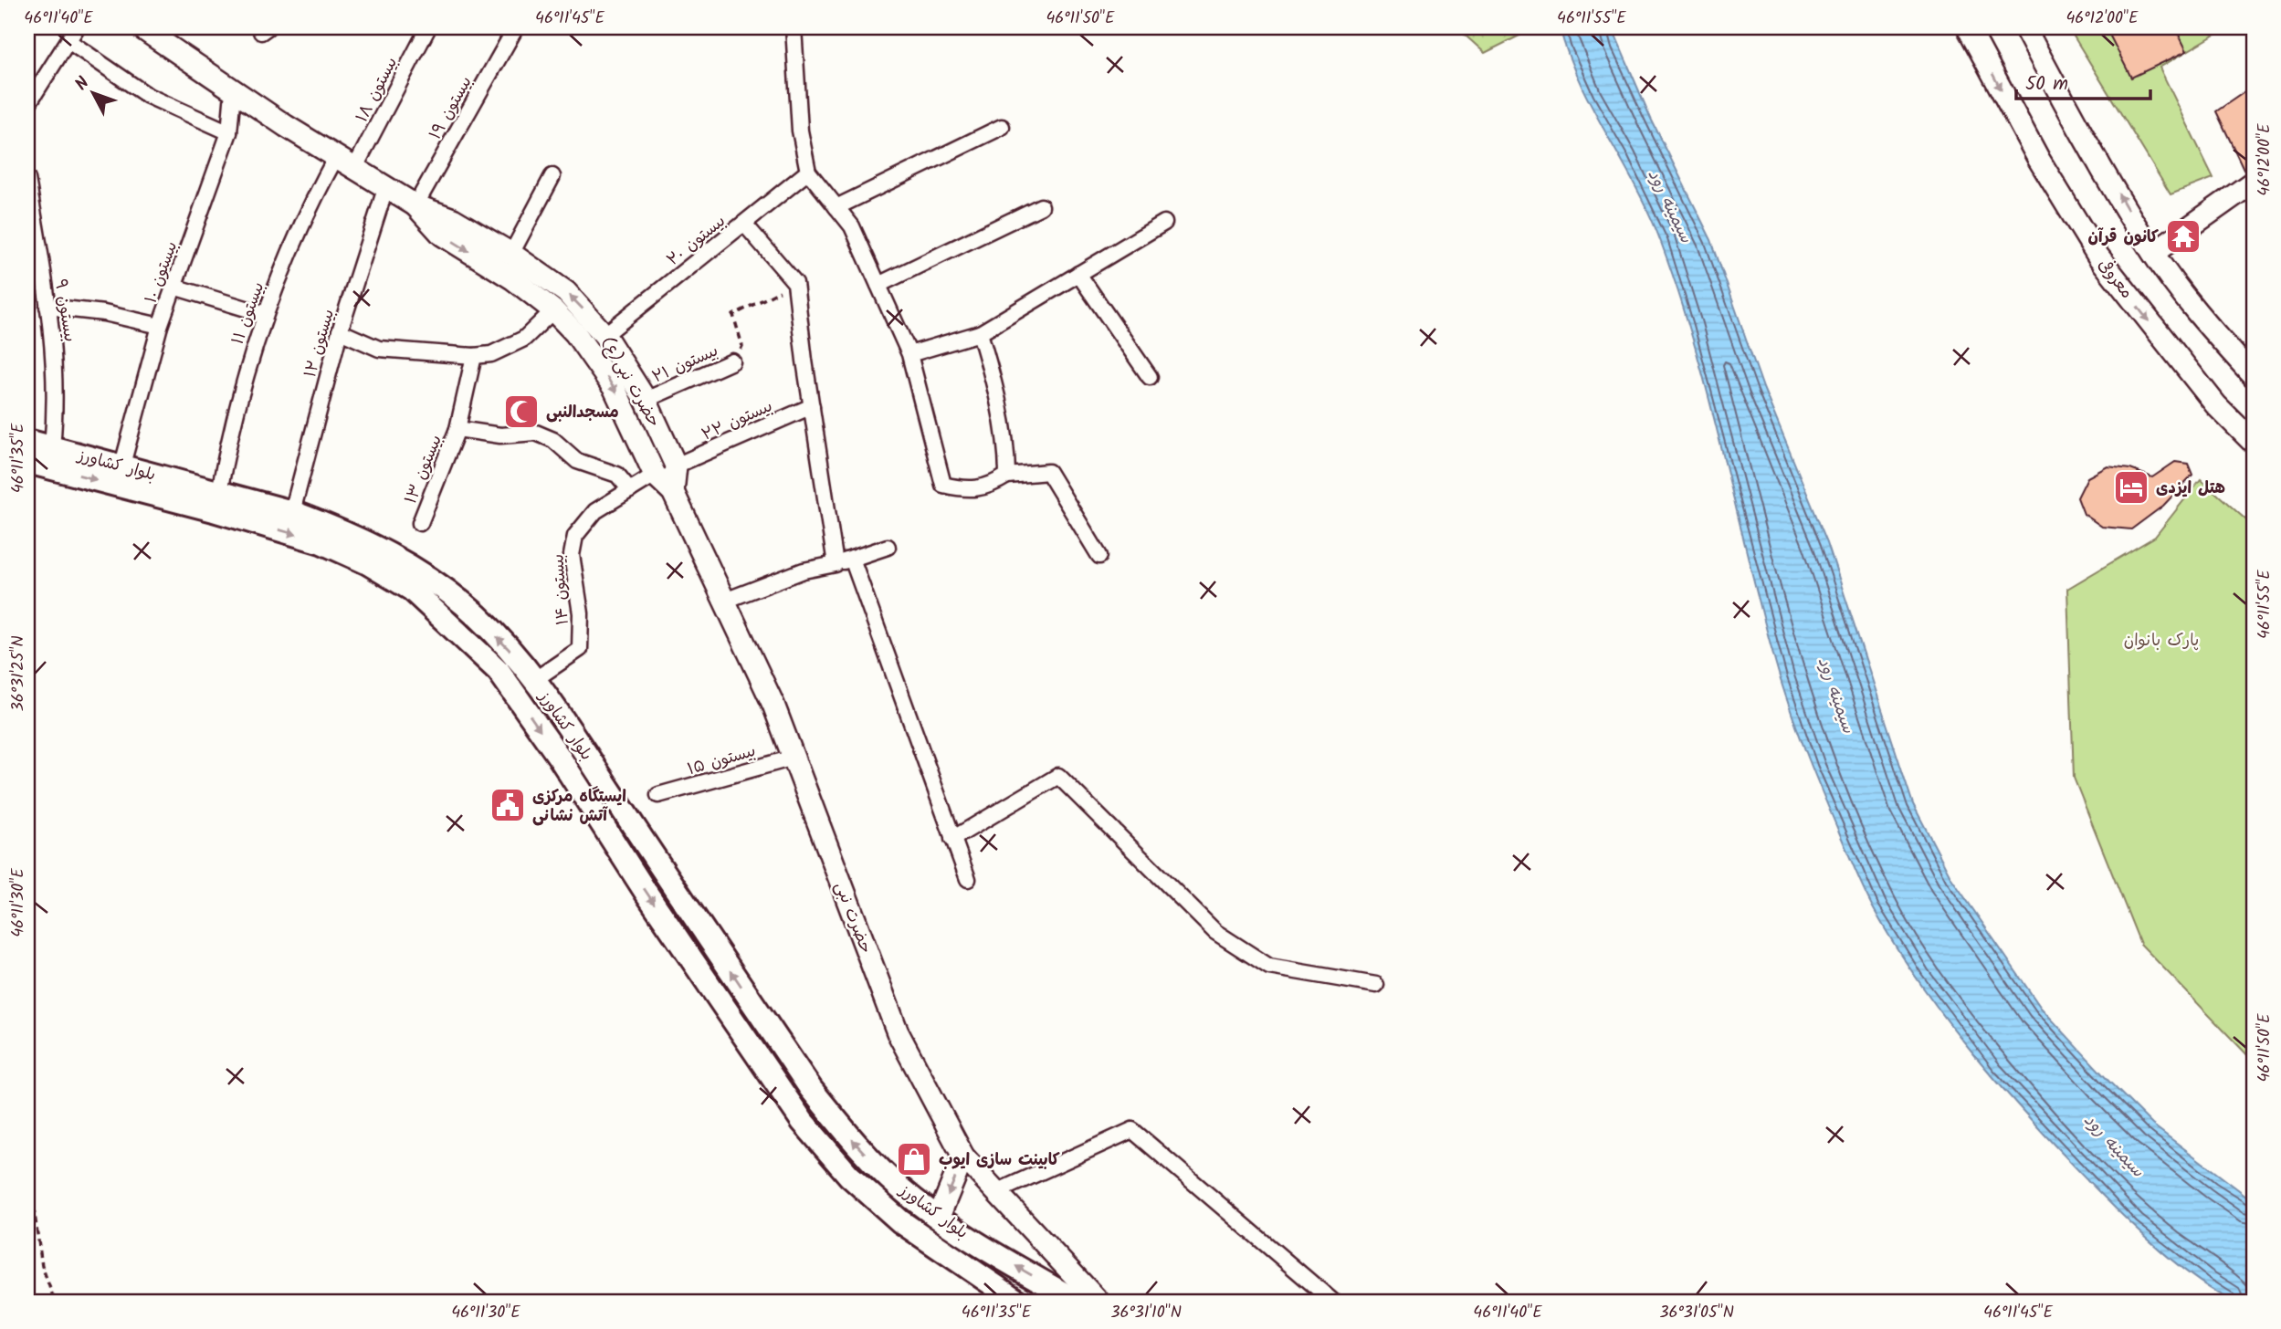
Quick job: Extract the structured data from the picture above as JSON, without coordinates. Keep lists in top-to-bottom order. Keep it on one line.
{"streets":{"main road":["بلوار کشاورز"],"street":["بیستون ۱۸","بیستون ۱۹","بیستون ۲۰","بیستون ۱۰","معروفی","بیستون ۹","بیستون ۱۱","بیستون ۱۲","بیستون ۲۱","حضرت نبی(ع)","بیستون ۲۲","بیستون ۱۳","بیستون ۱۴","بیستون ۱۵","حضرت نبی"]},"crossings":[["بیستون ۱۸","حضرت نبی(ع)"],["بیستون ۱۹","حضرت نبی(ع)"],["بیستون ۲۰","حضرت نبی(ع)"],["بیستون ۱۰","حضرت نبی(ع)"],["بیستون ۱۰","بلوار کشاورز"],["بیستون ۹","بلوار کشاورز"],["بیستون ۱۱","حضرت نبی(ع)"],["بیستون ۱۱","بلوار کشاورز"],["بیستون ۱۲","حضرت نبی(ع)"],["بیستون ۱۲","بلوار کشاورز"],["بیستون ۲۱","حضرت نبی(ع)"],["حضرت نبی(ع)","بیستون ۲۲"],["حضرت نبی(ع)","بیستون ۱۴"],["حضرت نبی(ع)","حضرت نبی"],["بلوار کشاورز","بیستون ۱۴"],["بیستون ۱۳","بیستون ۱۴"],["بیستون ۱۵","حضرت نبی"]],"water":["سیمینه رود"],"parks":["پارک بانوان"],"places":{"temple":["کانون قرآن"],"mosque":["مسجدالنبی"],"hotel":["هتل ایزدی"],"public building":["ایستگاه مرکزی آتش نشانی"],"shop":["کابینت سازی ایوب"]},"scale_bar":"50 m","north":"top left","coordinates":["46°11'40\"E","46°11'45\"E","46°11'50\"E","46°11'55\"E","46°12'00\"E","46°11'35\"E","36°31'25\"N","46°11'30\"E","36°31'10\"N","36°31'05\"N"]}
